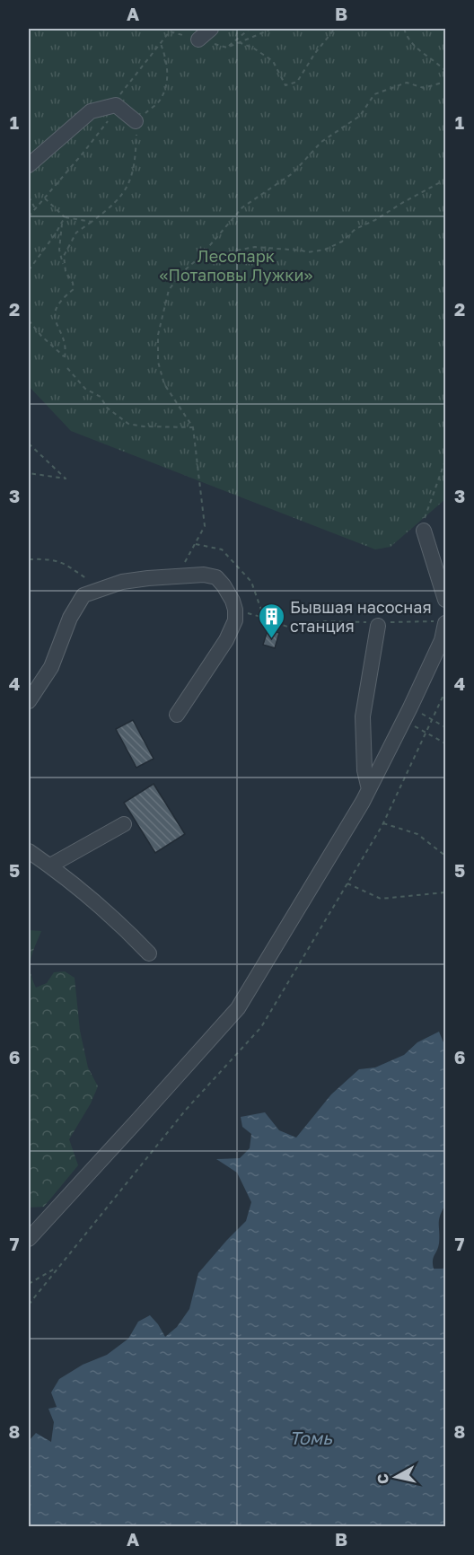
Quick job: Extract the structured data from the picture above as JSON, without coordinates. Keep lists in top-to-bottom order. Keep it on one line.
{"water":["Томь"],"parks":["Лесопарк «Потаповы Лужки»"],"places":{"building":["Бывшая насосная станция"]},"north":"left","grid":{"columns":["A","B"],"rows":["1","2","3","4","5","6","7","8"]}}
